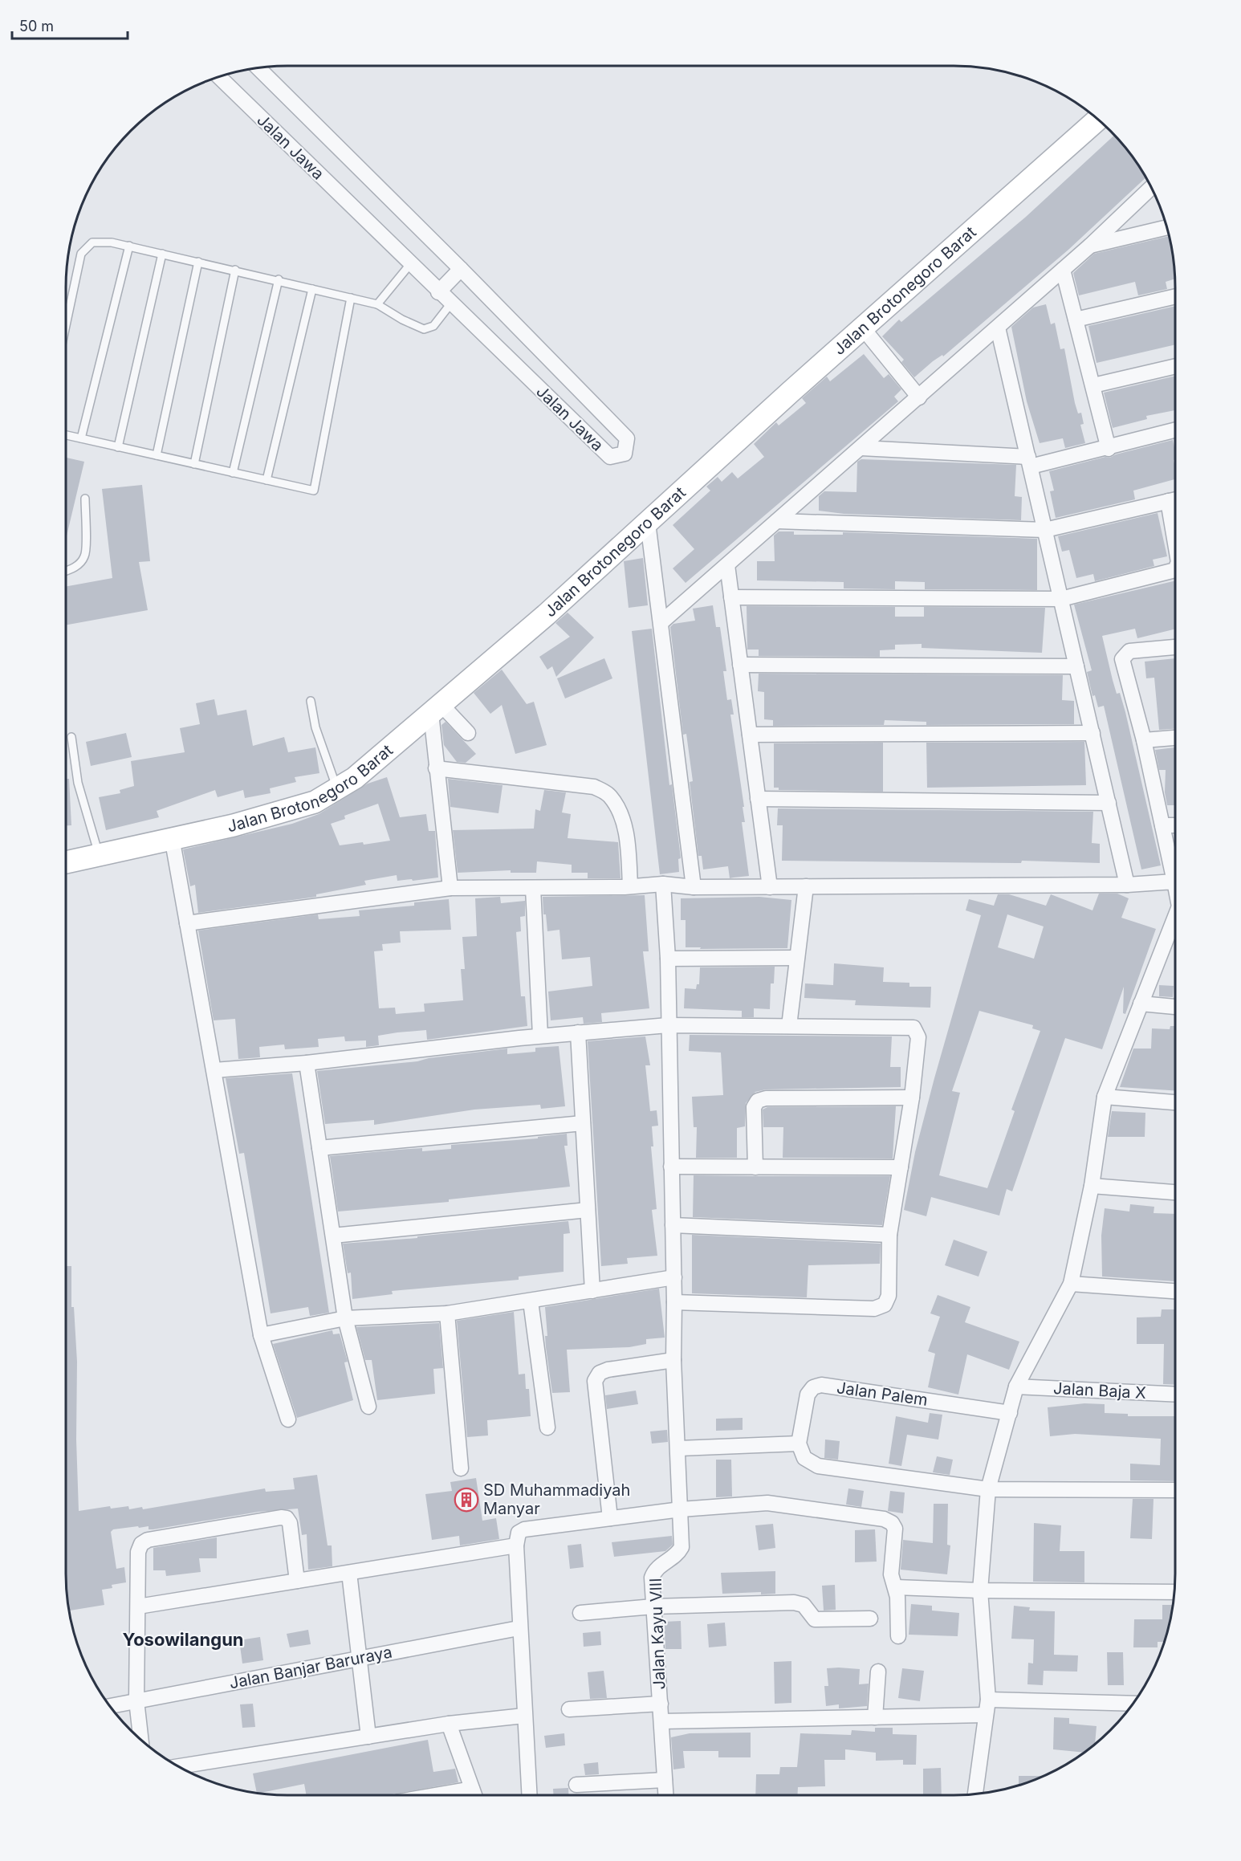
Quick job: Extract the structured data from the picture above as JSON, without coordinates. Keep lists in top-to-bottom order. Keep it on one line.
{"streets":{"main road":["Jalan Brotonegoro Barat"],"street":["Jalan Jawa","Jalan Baja X","Jalan Palem","Jalan Kayu VIII","Jalan Banjar Baruraya"]},"districts":["Yosowilangun"],"places":{"building":["SD Muhammadiyah Manyar"]},"scale_bar":"50 m"}
